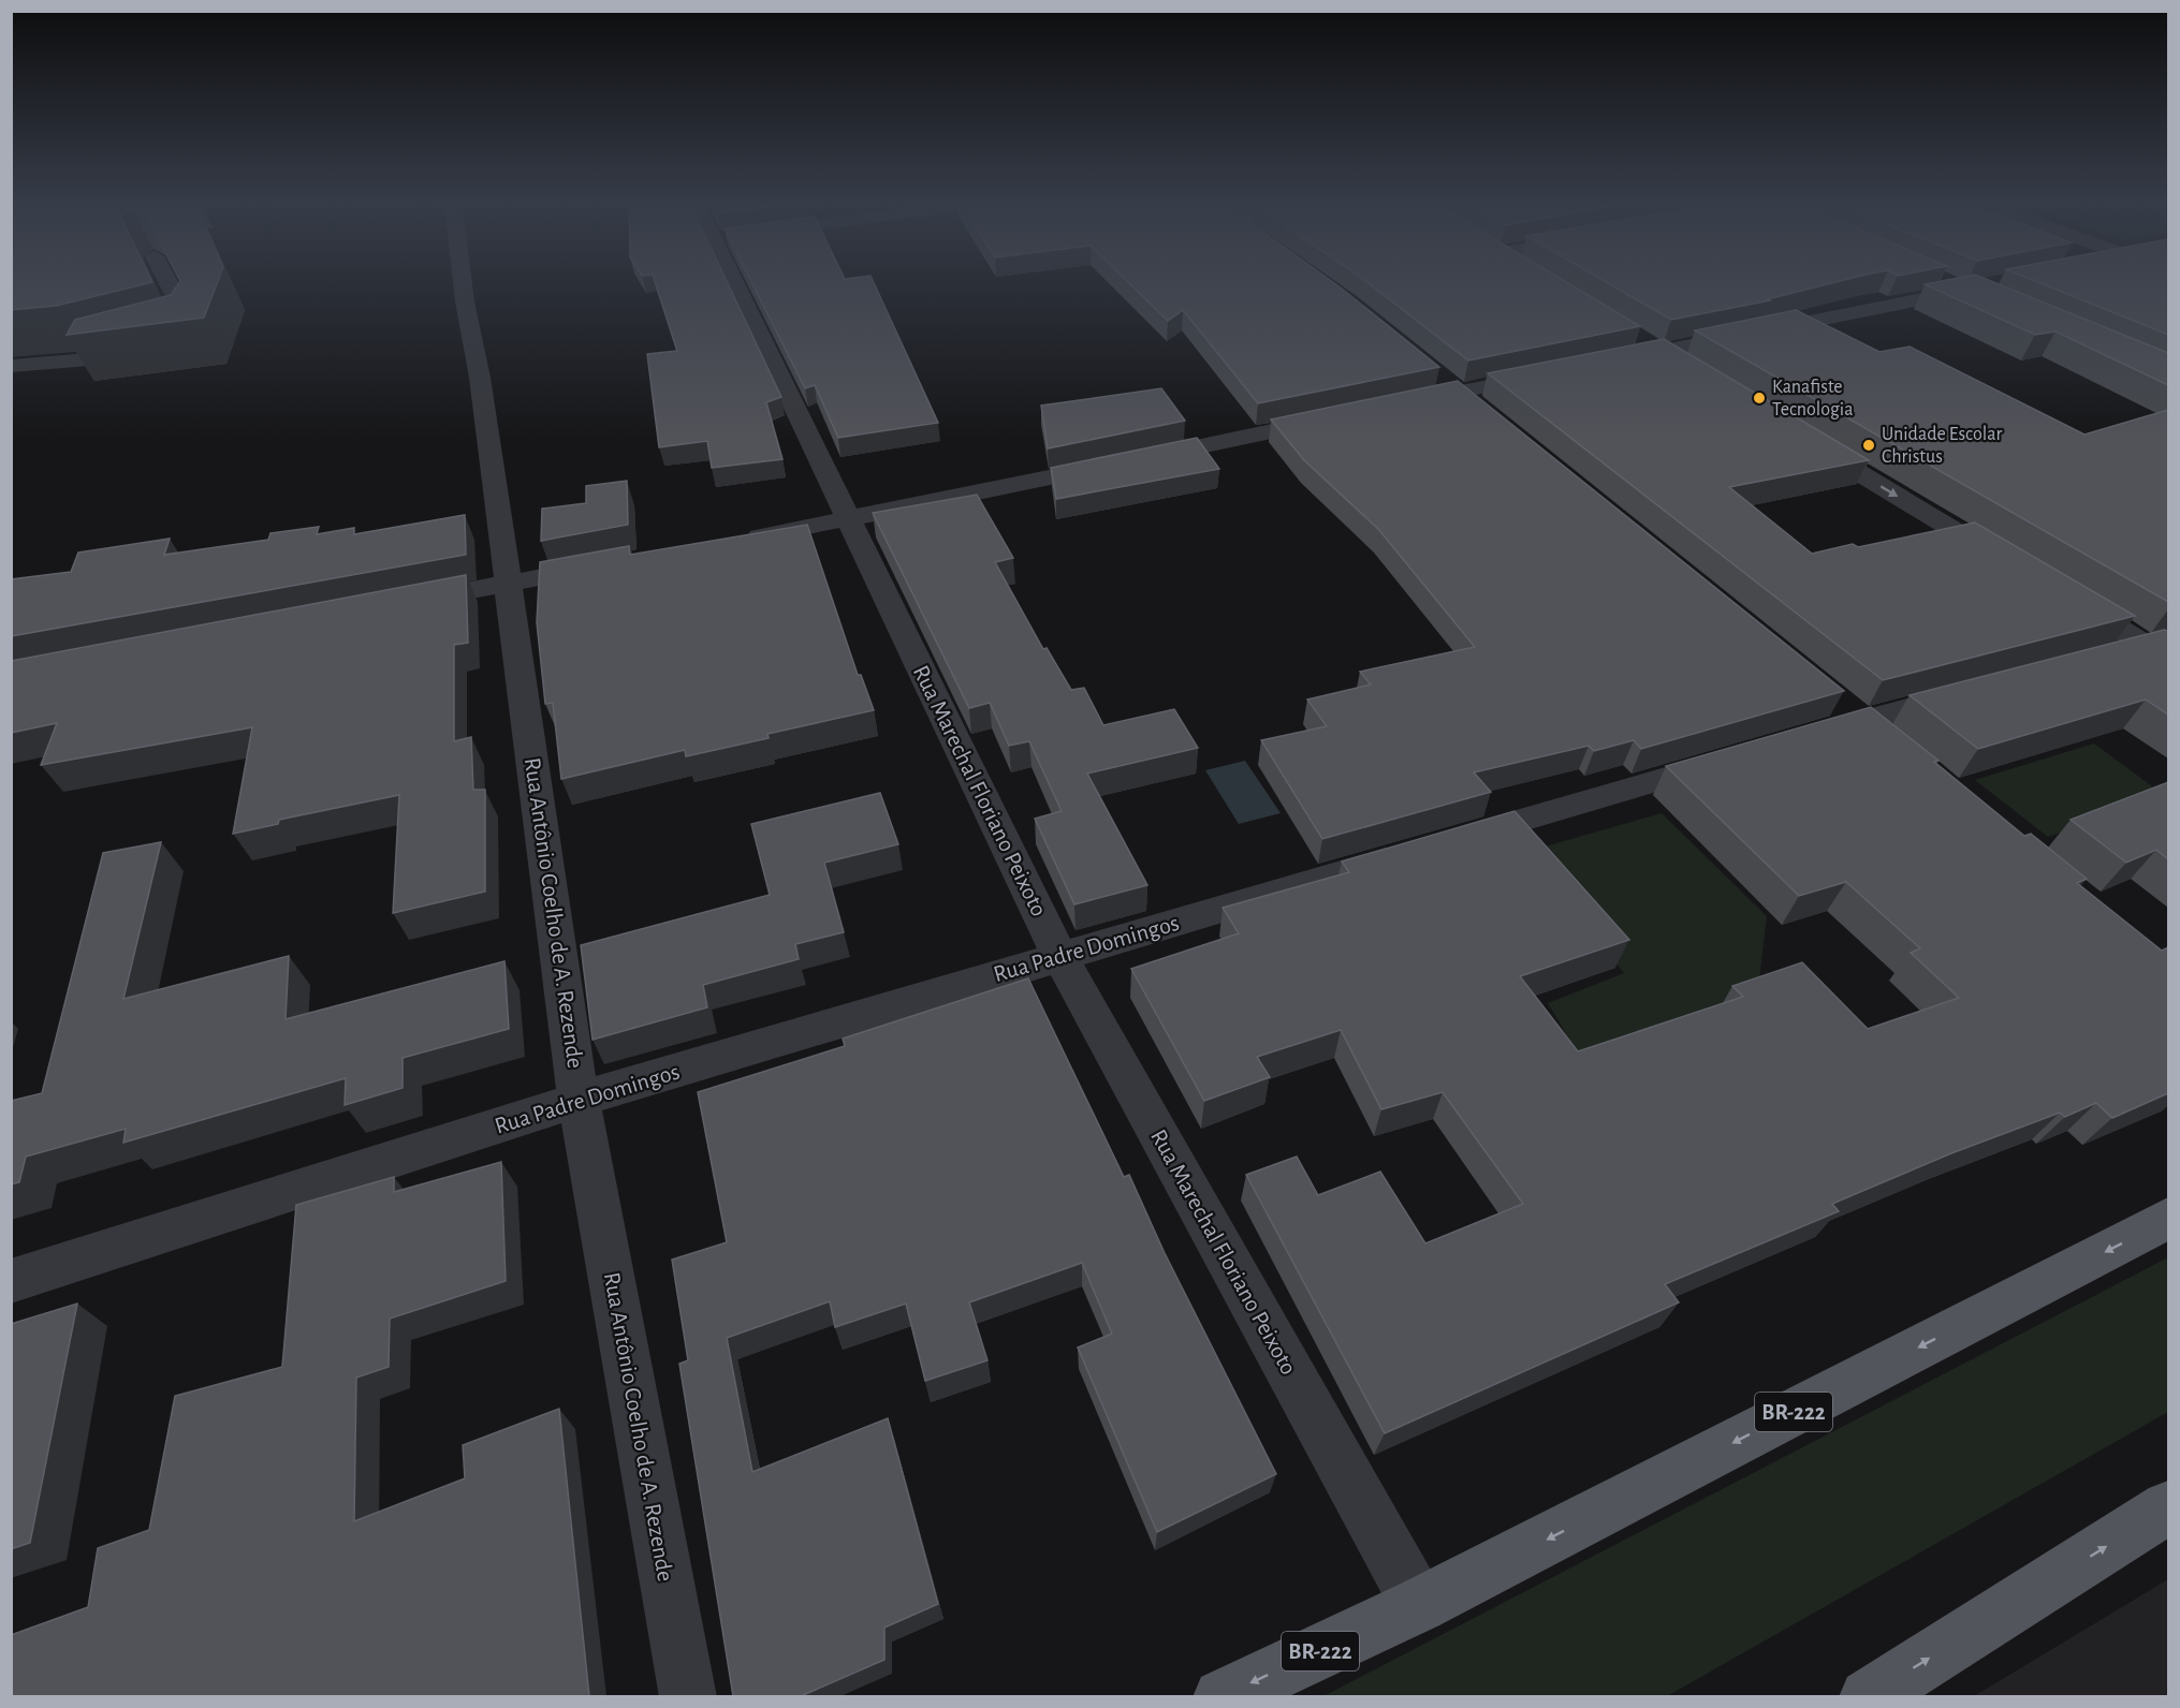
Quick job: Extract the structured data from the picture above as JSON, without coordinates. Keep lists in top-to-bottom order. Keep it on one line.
{"streets":{"main road":["BR-222"],"street":["Rua Marechal Floriano Peixoto","Rua Antônio Coelho de A. Rezende","Rua Padre Domingos"]},"crossings":[["Rua Marechal Floriano Peixoto","Rua Padre Domingos"],["Rua Marechal Floriano Peixoto","BR-222"],["Rua Antônio Coelho de A. Rezende","Rua Padre Domingos"]],"places":["Kanafiste Tecnologia","Unidade Escolar Christus"]}
